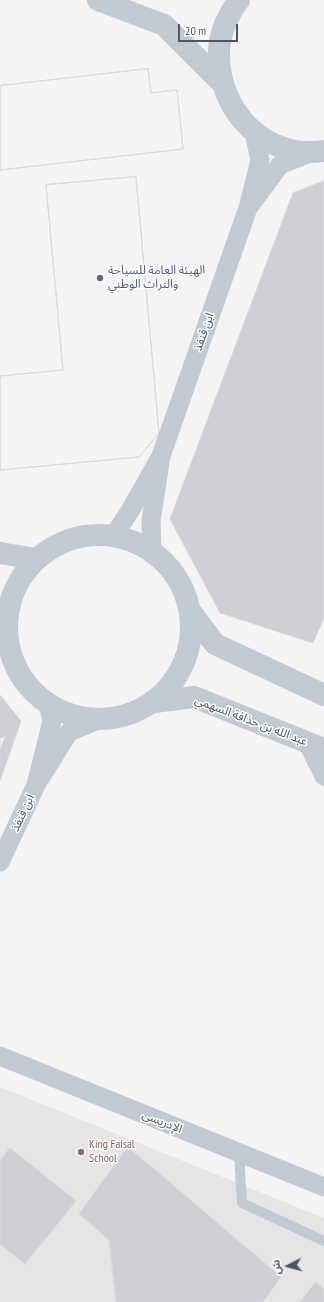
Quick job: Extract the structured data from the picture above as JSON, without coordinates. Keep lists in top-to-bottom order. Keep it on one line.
{"streets":{"street":["ابن قنفذ","عبد الله بن حذافة السهمي","الإدريسي"]},"places":["الهيئة العامة للسياحة والتراث الوطني","King Faisal School"],"scale_bar":"20 m","north":"left"}
